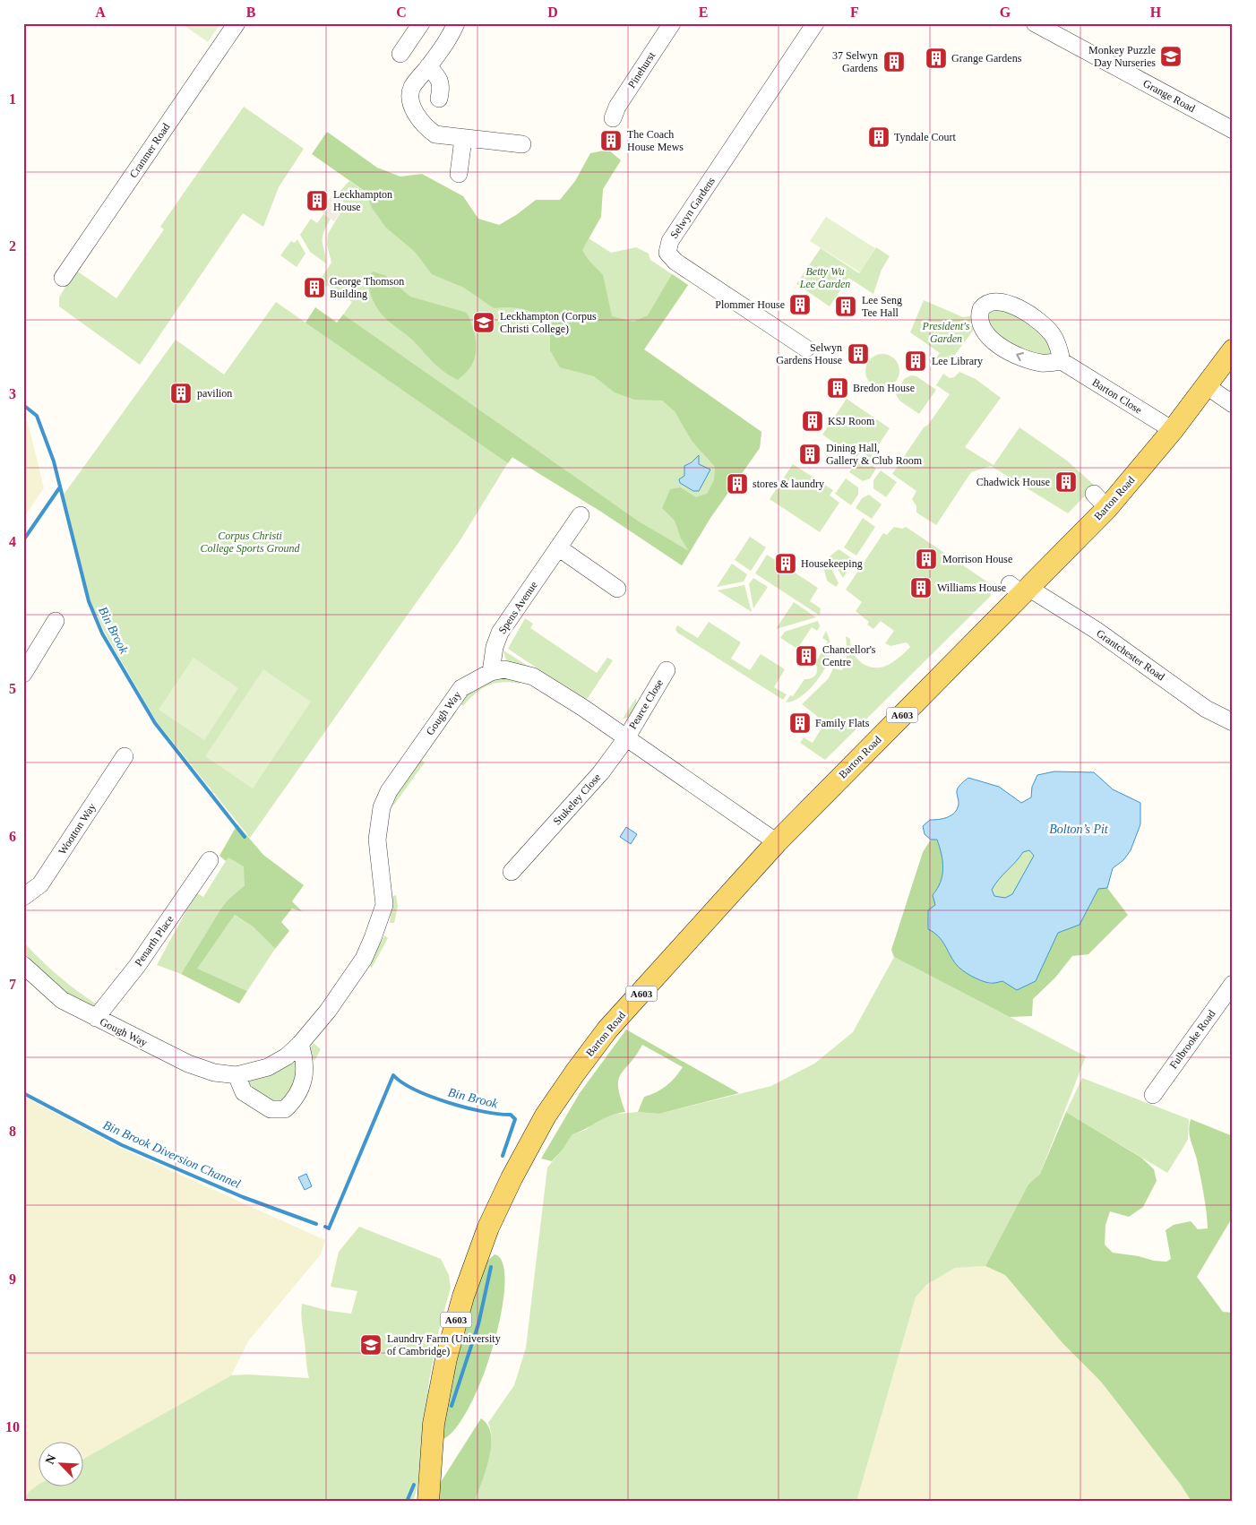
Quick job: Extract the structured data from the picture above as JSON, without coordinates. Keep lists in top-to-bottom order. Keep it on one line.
{"streets":{"main road":["Barton Road","A603"],"street":["Pinehurst","Grange Road","Cranmer Road","Selwyn Gardens","Barton Close","Spens Avenue","Grantchester Road","Pearce Close","Gough Way","Stukeley Close","Wootton Way","Penarth Place","Fulbrooke Road"]},"crossings":[["Barton Close","Barton Road"],["Barton Road","Grantchester Road"],["Barton Road","Gough Way"],["Spens Avenue","Gough Way"],["Pearce Close","Gough Way"],["Pearce Close","Stukeley Close"],["Gough Way","Stukeley Close"],["Gough Way","Penarth Place"]],"water":["Bin Brook","Bolton’s Pit","Bin Brook Diversion Channel"],"parks":["Betty Wu Lee Garden","President's Garden","Corpus Christi College Sports Ground"],"places":{"school or university":["Monkey Puzzle Day Nurseries","Leckhampton (Corpus Christi College)","Laundry Farm (University of Cambridge)"],"building":["Grange Gardens","37 Selwyn Gardens","Tyndale Court","The Coach House Mews","Leckhampton House","George Thomson Building","Plommer House","Lee Seng Tee Hall","Selwyn Gardens House","Lee Library","Bredon House","pavilion","KSJ Room","Dining Hall, Gallery & Club Room","Chadwick House","stores & laundry","Morrison House","Housekeeping","Williams House","Chancellor's Centre","Family Flats"]},"north":"top left","grid":{"columns":["A","B","C","D","E","F","G","H"],"rows":["1","2","3","4","5","6","7","8","9","10"]}}
